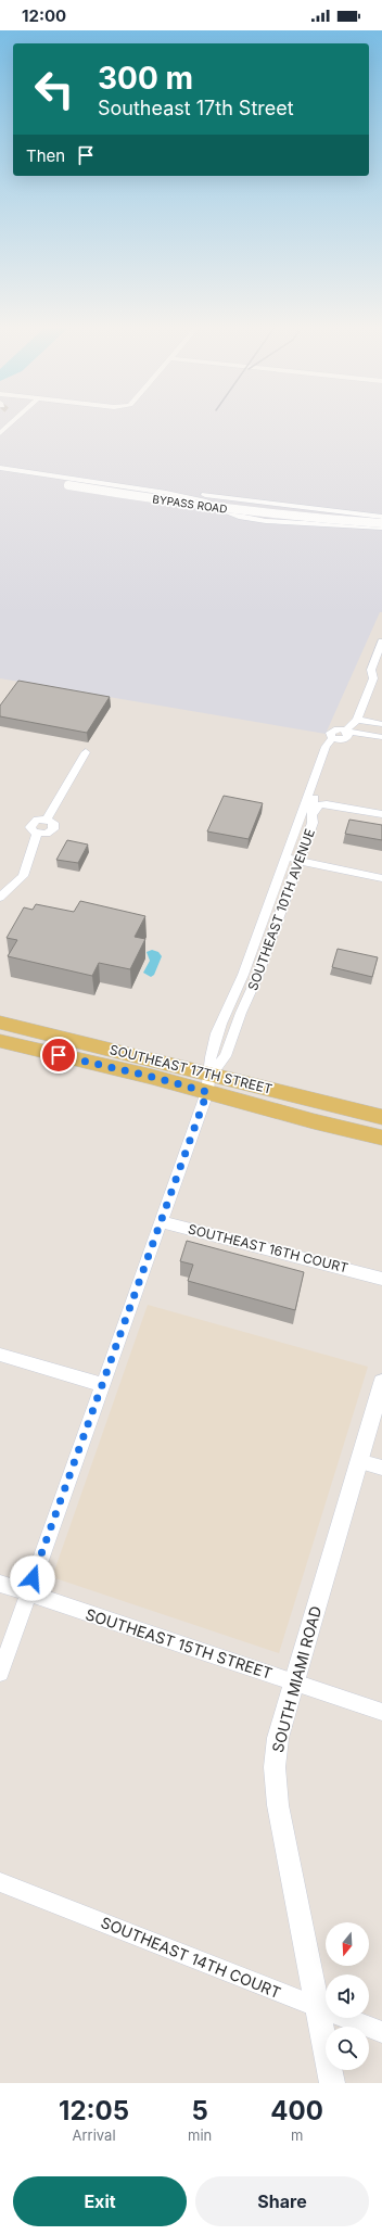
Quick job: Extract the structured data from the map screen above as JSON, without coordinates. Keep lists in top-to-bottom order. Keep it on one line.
{"streets":{"main road":["SOUTHEAST 17TH STREET"],"street":["BYPASS ROAD","SOUTHEAST 10TH AVENUE","SOUTHEAST 16TH COURT","SOUTHEAST 15TH STREET","SOUTH MIAMI ROAD","SOUTHEAST 14TH COURT"]},"crossings":[["SOUTHEAST 10TH AVENUE","SOUTHEAST 17TH STREET"],["SOUTHEAST 10TH AVENUE","SOUTHEAST 16TH COURT"],["SOUTHEAST 10TH AVENUE","SOUTHEAST 15TH STREET"],["SOUTHEAST 15TH STREET","SOUTH MIAMI ROAD"],["SOUTH MIAMI ROAD","SOUTHEAST 14TH COURT"]],"north":"bottom","page":{"status":"12:00","turn":["300 m","Southeast 17th Street"],"then":"Then","eta":["12:05","Arrival","5","min","400","m"],"buttons":["Exit","Share"]}}
